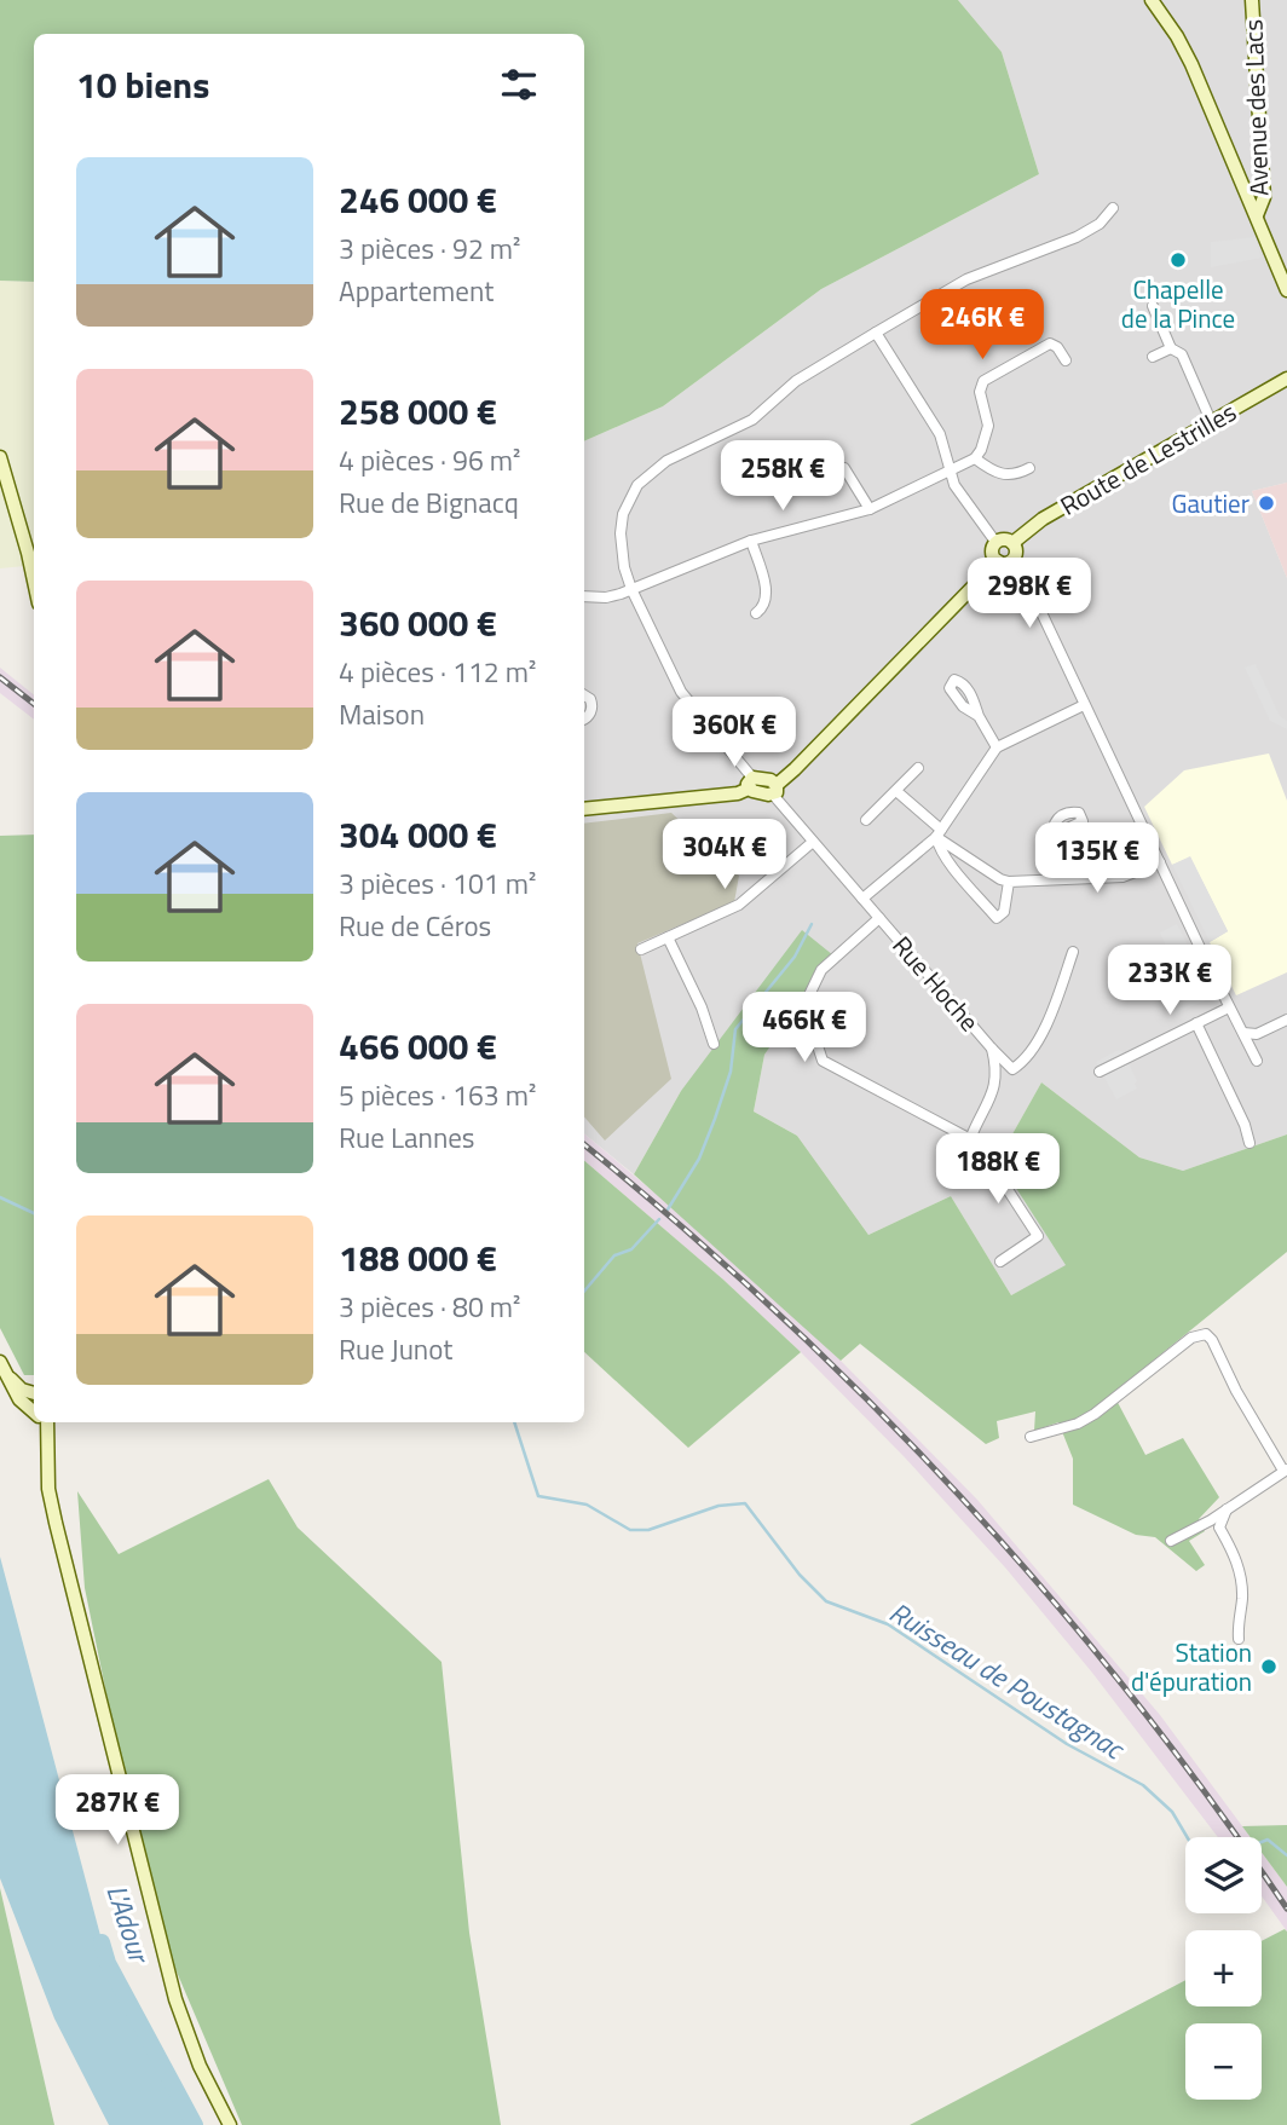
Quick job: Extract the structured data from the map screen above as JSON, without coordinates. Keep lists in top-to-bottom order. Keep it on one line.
{"streets":{"main road":["Avenue des Lacs","Route de Lestrilles"],"street":["Rue Hoche"]},"water":["Ruisseau de Poustagnac","L'Adour"],"places":["Chapelle de la Pince","Gautier","Station d'épuration"],"page":{"heading":"10 biens","list":[{"name":"246 000 €","note":"3 pièces · 92 m² · Appartement"},{"name":"258 000 €","note":"4 pièces · 96 m² · Rue de Bignacq"},{"name":"360 000 €","note":"4 pièces · 112 m² · Maison"},{"name":"304 000 €","note":"3 pièces · 101 m² · Rue de Céros"},{"name":"466 000 €","note":"5 pièces · 163 m² · Rue Lannes"},{"name":"188 000 €","note":"3 pièces · 80 m² · Rue Junot"}],"price":["246K €","258K €","298K €","360K €","304K €","135K €","233K €","466K €","188K €","287K €"],"map_buttons":["+","−"]}}
